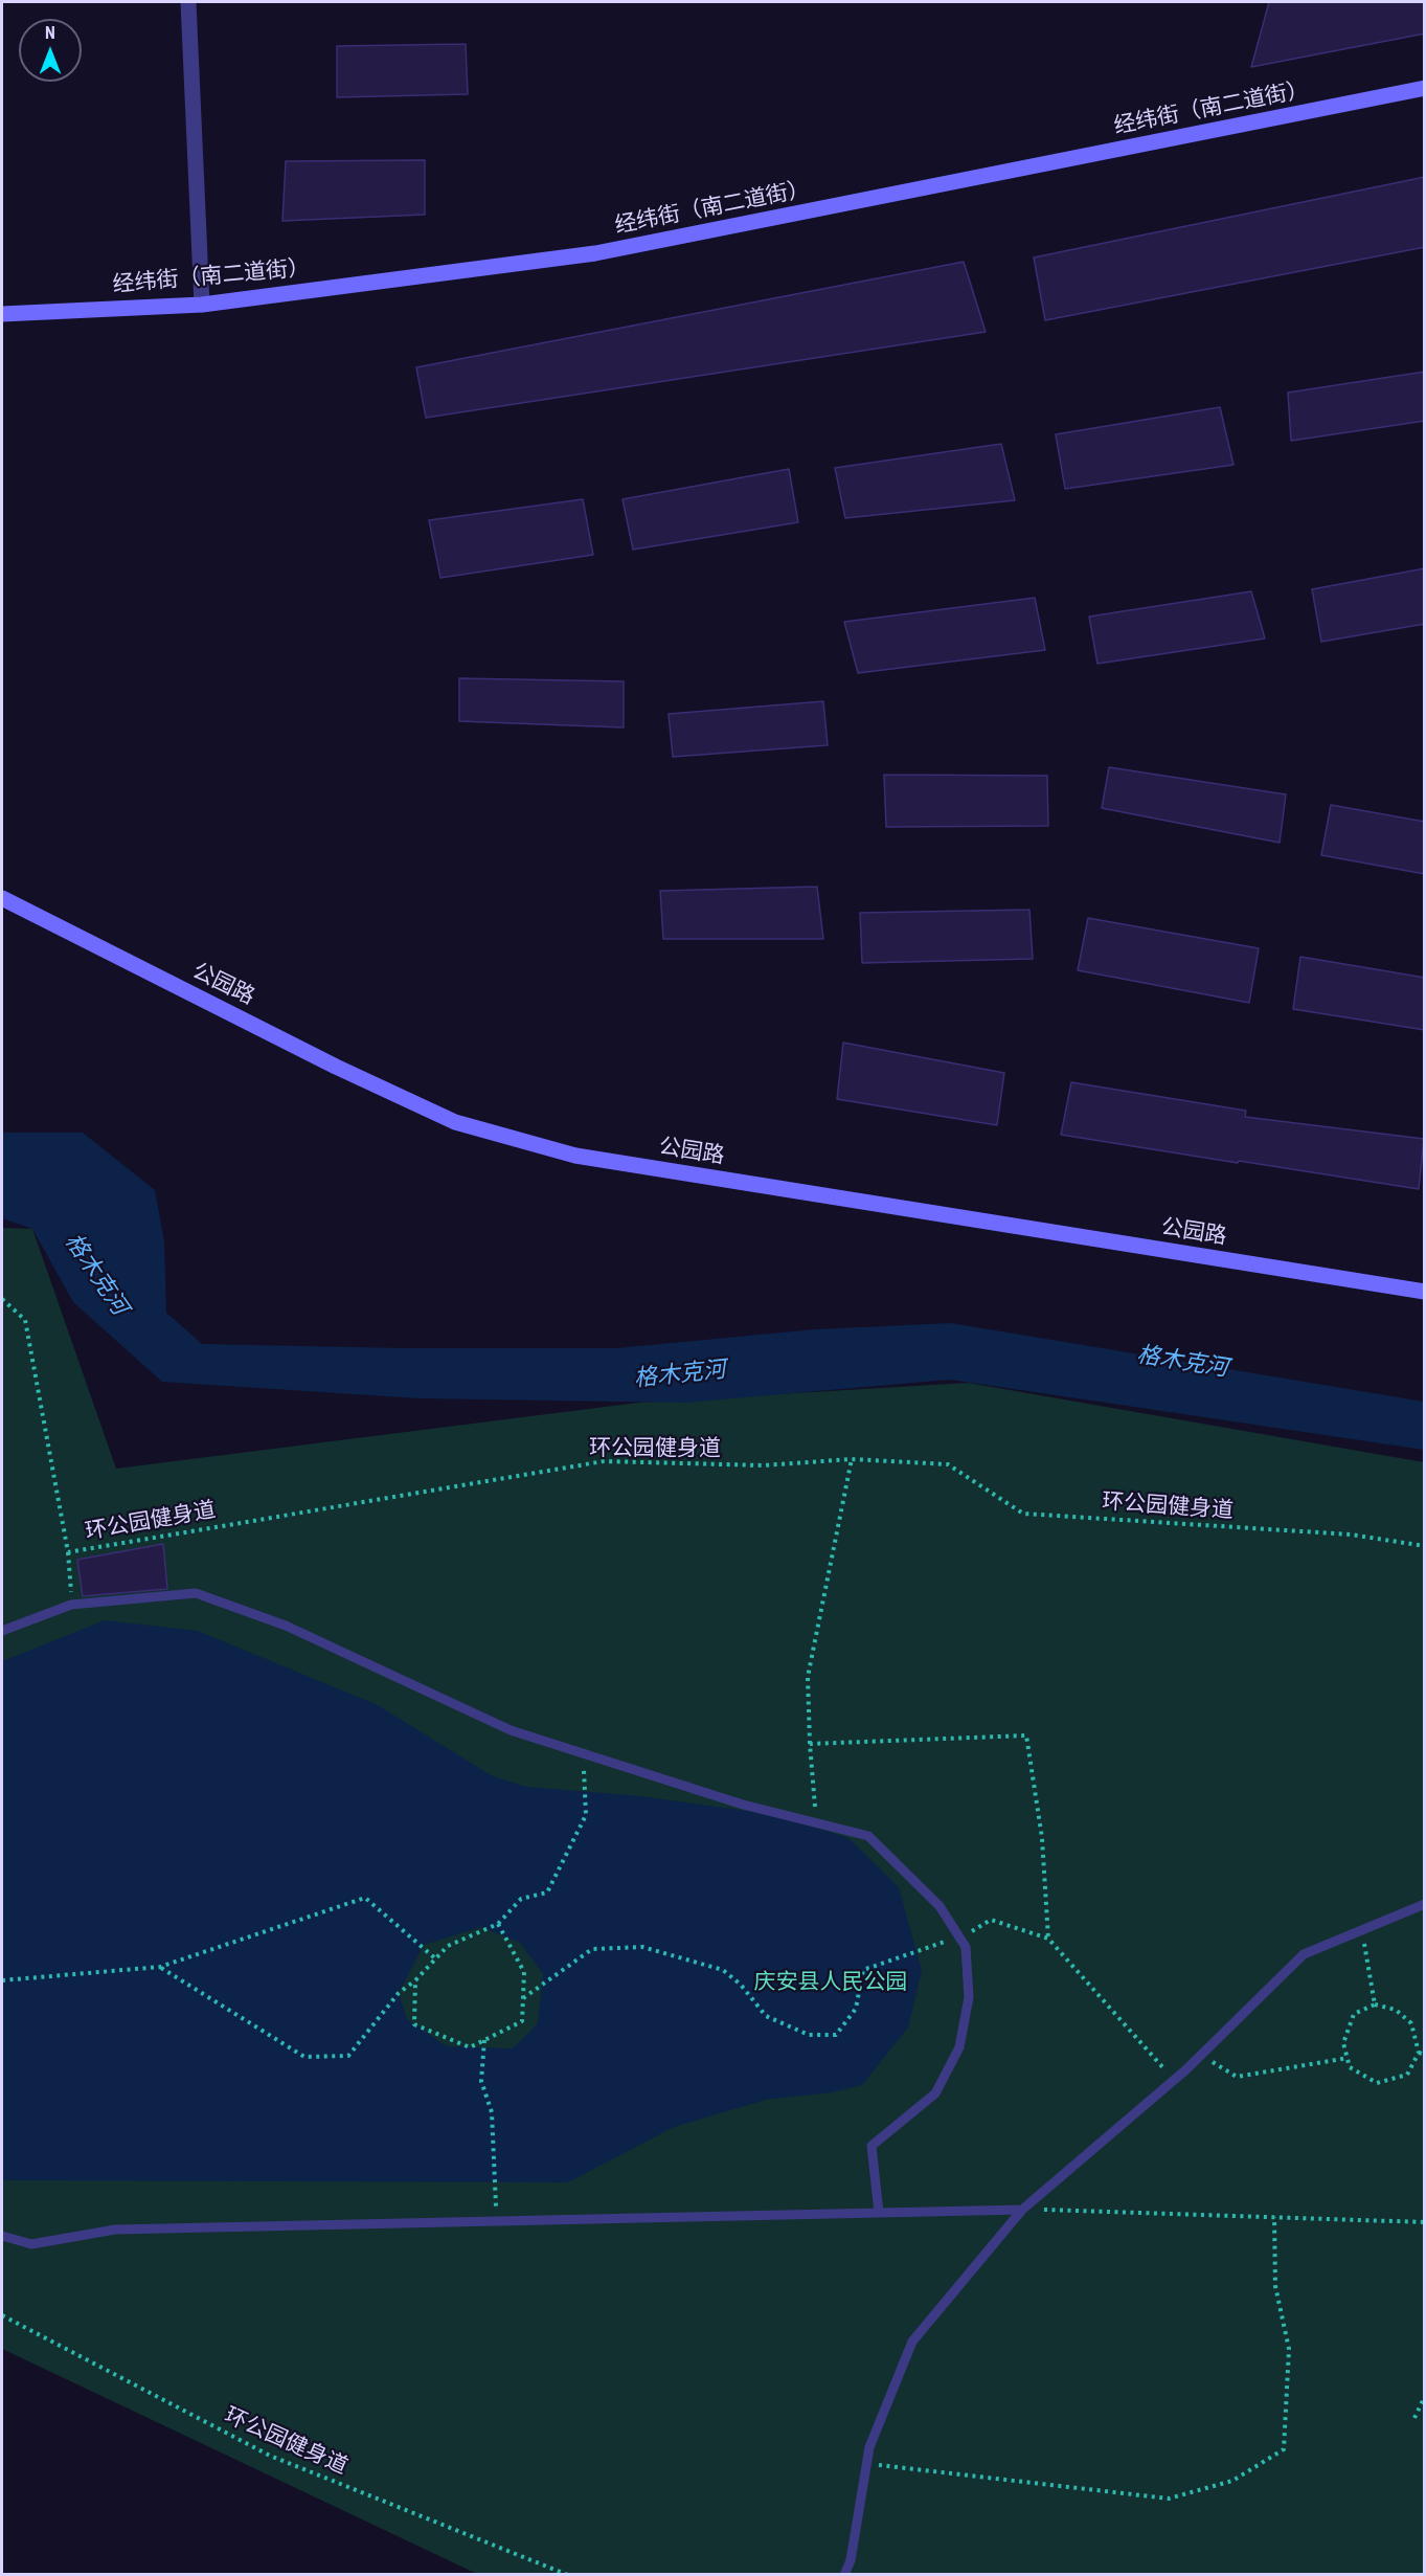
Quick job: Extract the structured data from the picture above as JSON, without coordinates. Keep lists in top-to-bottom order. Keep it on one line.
{"streets":{"street":["经纬街（南二道街）","公园路"],"path":["环公园健身道"]},"water":["格木克河"],"parks":["庆安县人民公园"],"north":"top"}
